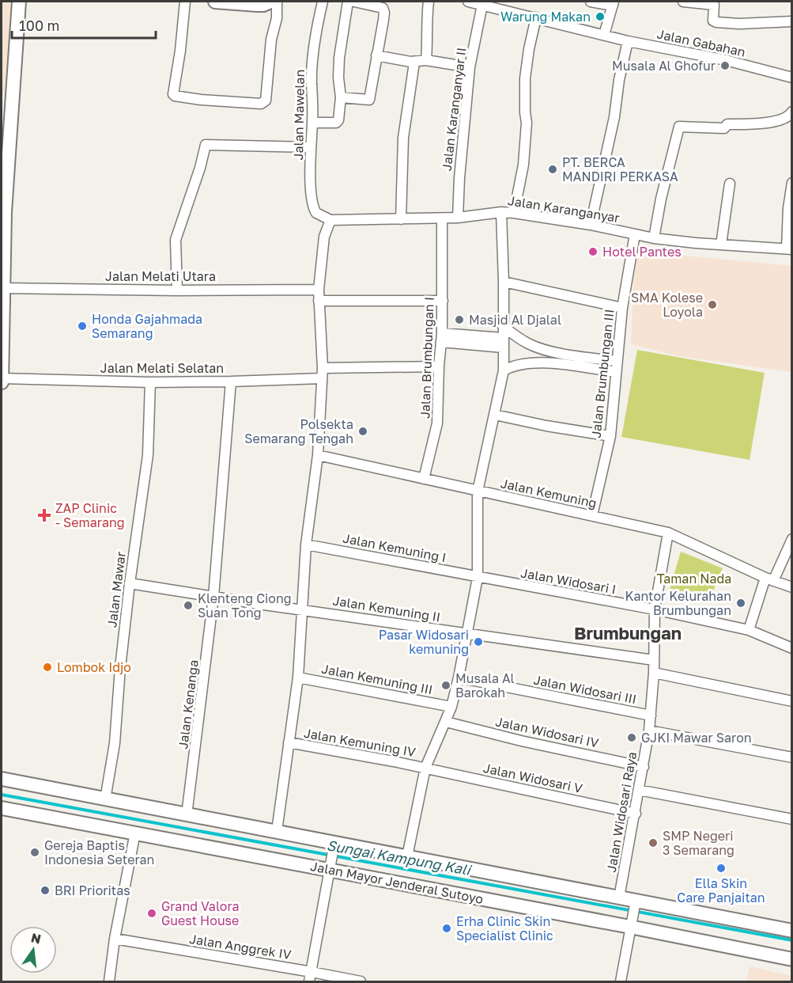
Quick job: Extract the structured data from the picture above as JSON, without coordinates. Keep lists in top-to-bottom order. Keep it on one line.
{"streets":{"main road":["Jalan Mayor Jenderal Sutoyo"],"street":["Jalan Gabahan","Jalan Karanganyar II","Jalan Mawelan","Jalan Karanganyar","Jalan Melati Utara","Jalan Brumbungan I","Jalan Melati Selatan","Jalan Brumbungan III","Jalan Kemuning","Jalan Kemuning I","Jalan Widosari I","Jalan Mawar","Jalan Kemuning II","Jalan Kemuning III","Jalan Widosari III","Jalan Kenanga","Jalan Widosari IV","Jalan Kemuning IV","Jalan Widosari V","Jalan Widosari Raya","Jalan Anggrek IV"]},"crossings":[["Jalan Gabahan","Jalan Karanganyar II"],["Jalan Karanganyar II","Jalan Karanganyar"],["Jalan Mawelan","Jalan Karanganyar"],["Jalan Karanganyar","Jalan Brumbungan I"],["Jalan Karanganyar","Jalan Brumbungan III"],["Jalan Brumbungan I","Jalan Kemuning"],["Jalan Melati Selatan","Jalan Mawar"],["Jalan Melati Selatan","Jalan Kenanga"],["Jalan Brumbungan III","Jalan Kemuning"],["Jalan Kemuning","Jalan Widosari Raya"],["Jalan Kemuning I","Jalan Widosari I"],["Jalan Widosari I","Jalan Widosari Raya"],["Jalan Kemuning II","Jalan Widosari Raya"],["Jalan Widosari III","Jalan Widosari Raya"],["Jalan Widosari IV","Jalan Widosari Raya"],["Jalan Kemuning IV","Jalan Widosari V"],["Jalan Widosari V","Jalan Widosari Raya"]],"districts":["Brumbungan"],"water":["Sungai Kampung Kali"],"parks":["Taman Nada"],"places":{"other":["Warung Makan","Musala Al Ghofur","PT. BERCA MANDIRI PERKASA","Hotel Pantes","SMA Kolese Loyola","Masjid Al Djalal","Honda Gajahmada Semarang","Polsekta Semarang Tengah","Kantor Kelurahan Brumbungan","Klenteng Ciong Suan Tong","Pasar Widosari kemuning","Lombok Idjo","Musala Al Barokah","GJKI Mawar Saron","SMP Negeri 3 Semarang","Gereja Baptis Indonesia Seteran","Ella Skin Care Panjaitan","BRI Prioritas","Grand Valora Guest House","Erha Clinic Skin Specialist Clinic"],"health":["ZAP Clinic - Semarang"]},"scale_bar":"100 m","north":"top"}
